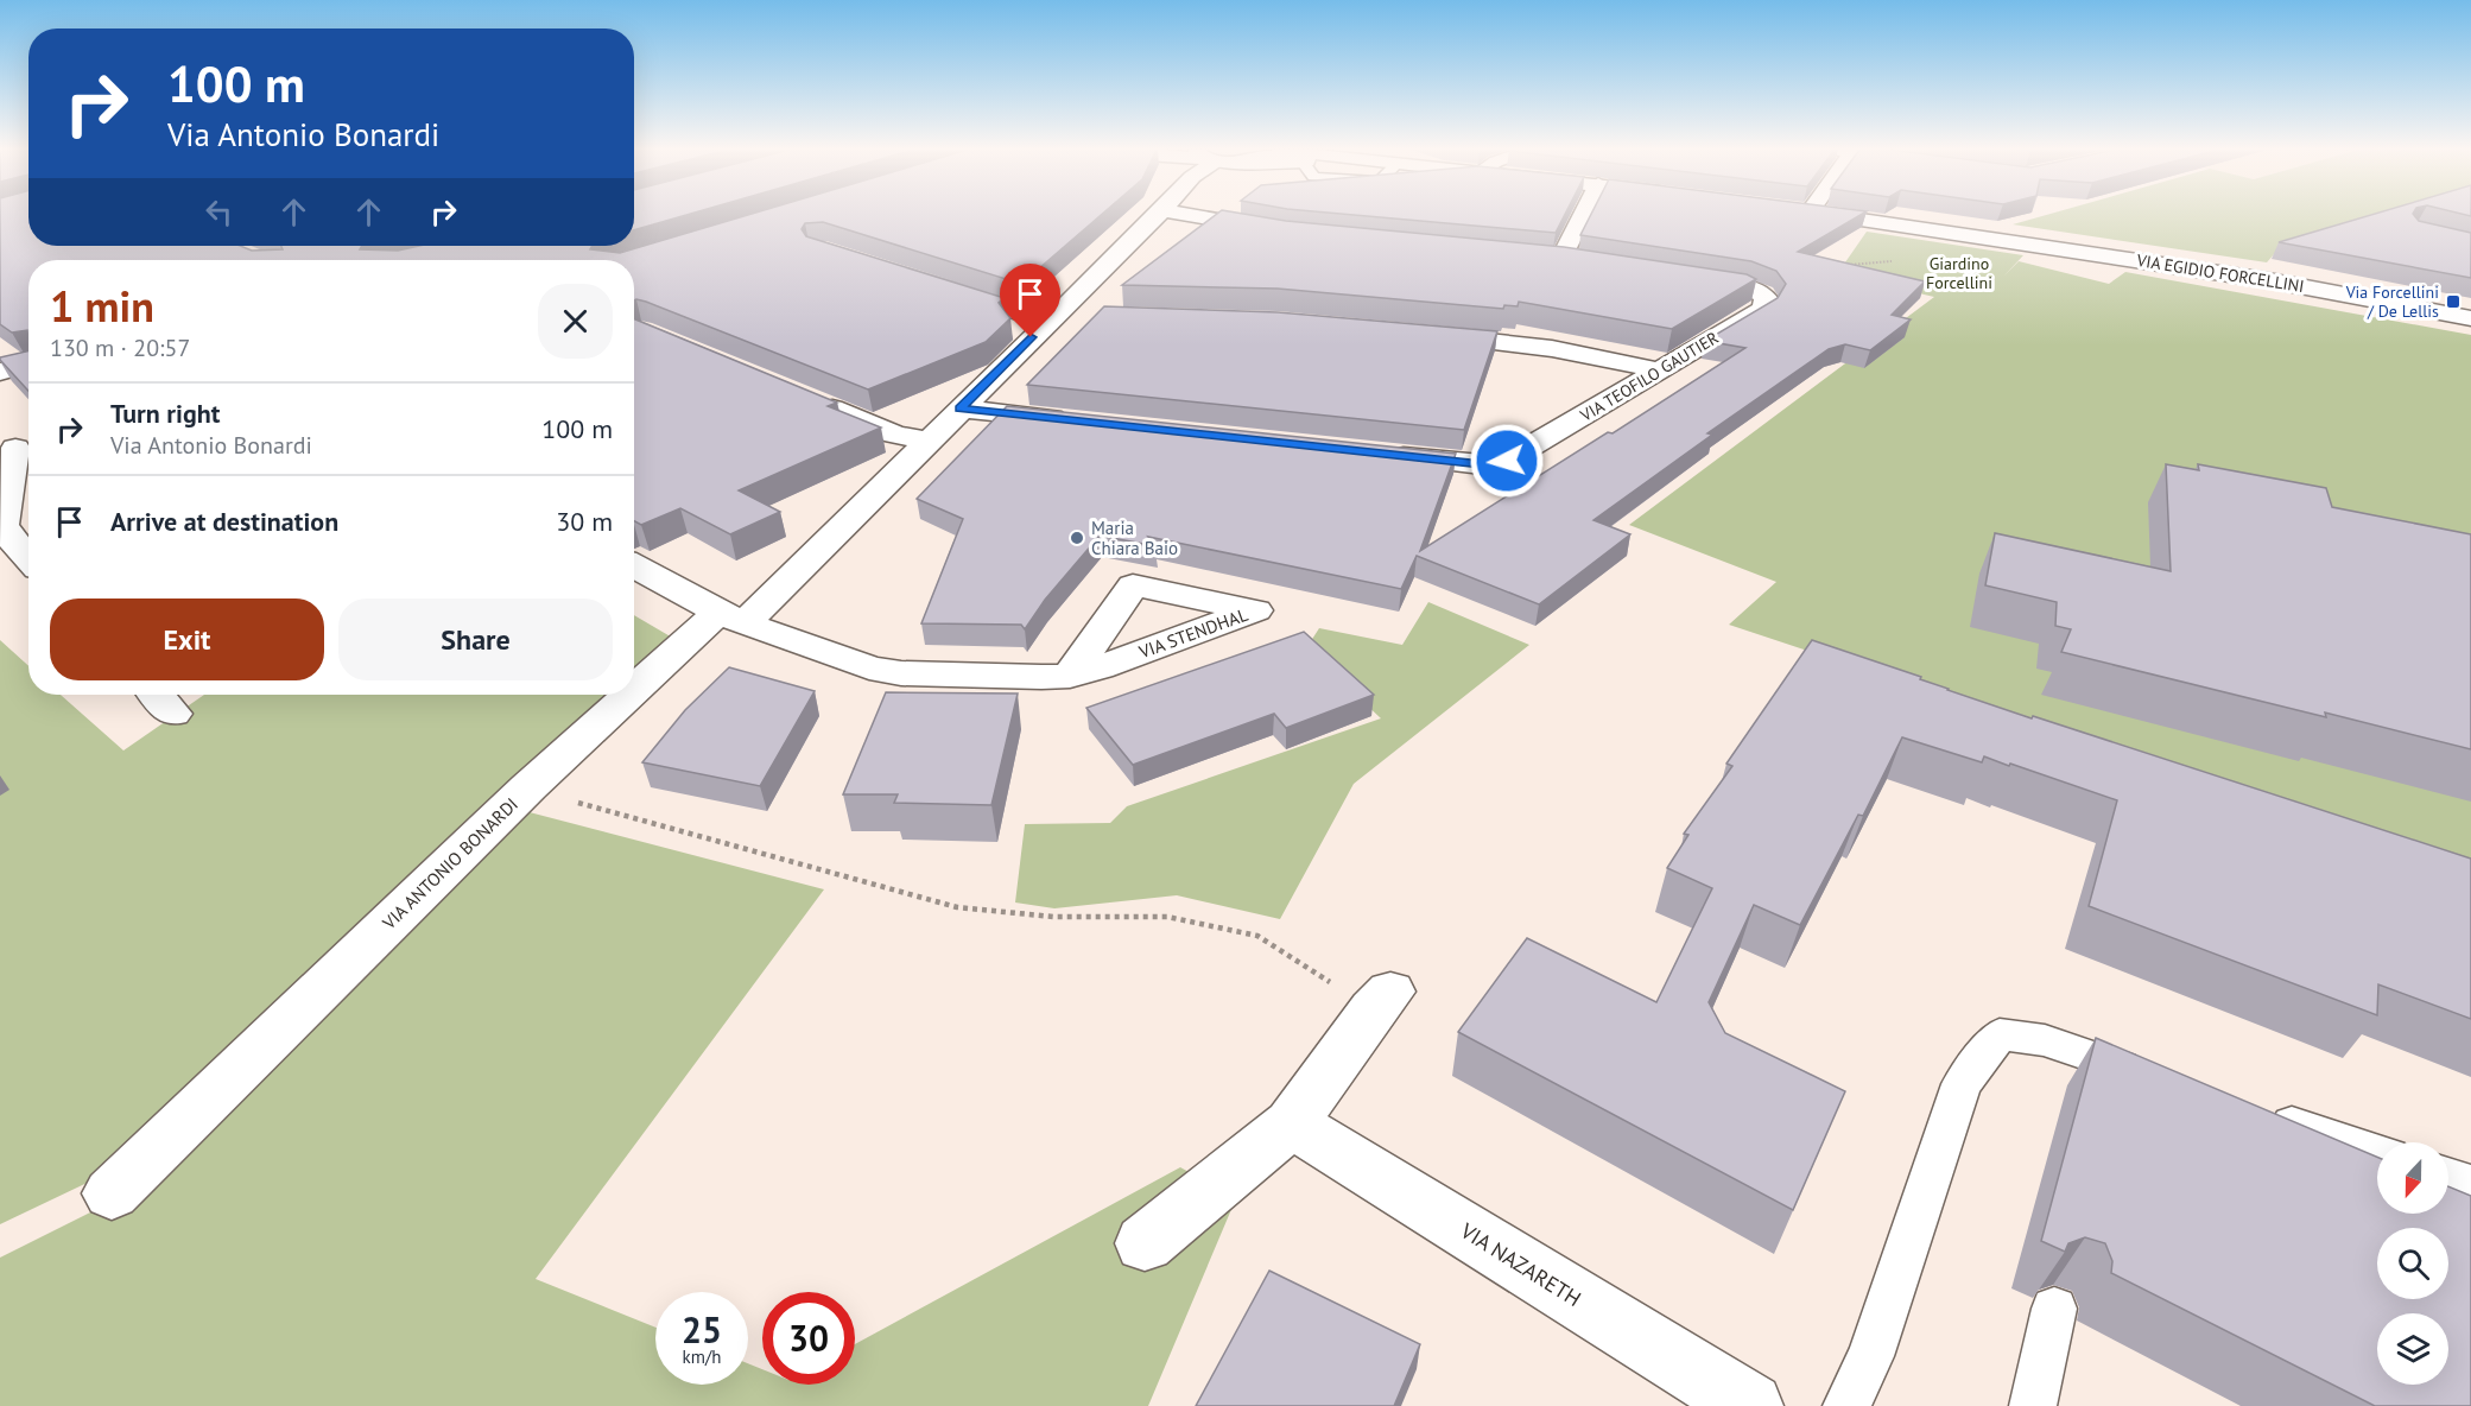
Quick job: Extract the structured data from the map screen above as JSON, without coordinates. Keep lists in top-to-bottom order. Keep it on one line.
{"streets":{"street":["VIA EGIDIO FORCELLINI","VIA TEOFILO GAUTIER","VIA ANTONIO BONARDI","VIA NAZARETH"]},"parks":["Giardino Forcellini"],"places":{"transit":["Via Forcellini / De Lellis"],"other":["Maria Chiara Baio"]},"north":"bottom","page":{"turn":["100 m","Via Antonio Bonardi"],"heading":["1 min","130 m · 20:57"],"list":[{"name":"Turn right","note":"Via Antonio Bonardi","value":"100 m"},{"name":"Arrive at destination","value":"30 m"}],"buttons":["Exit","Share"],"speed":"25 km/h","limit":"30"}}
